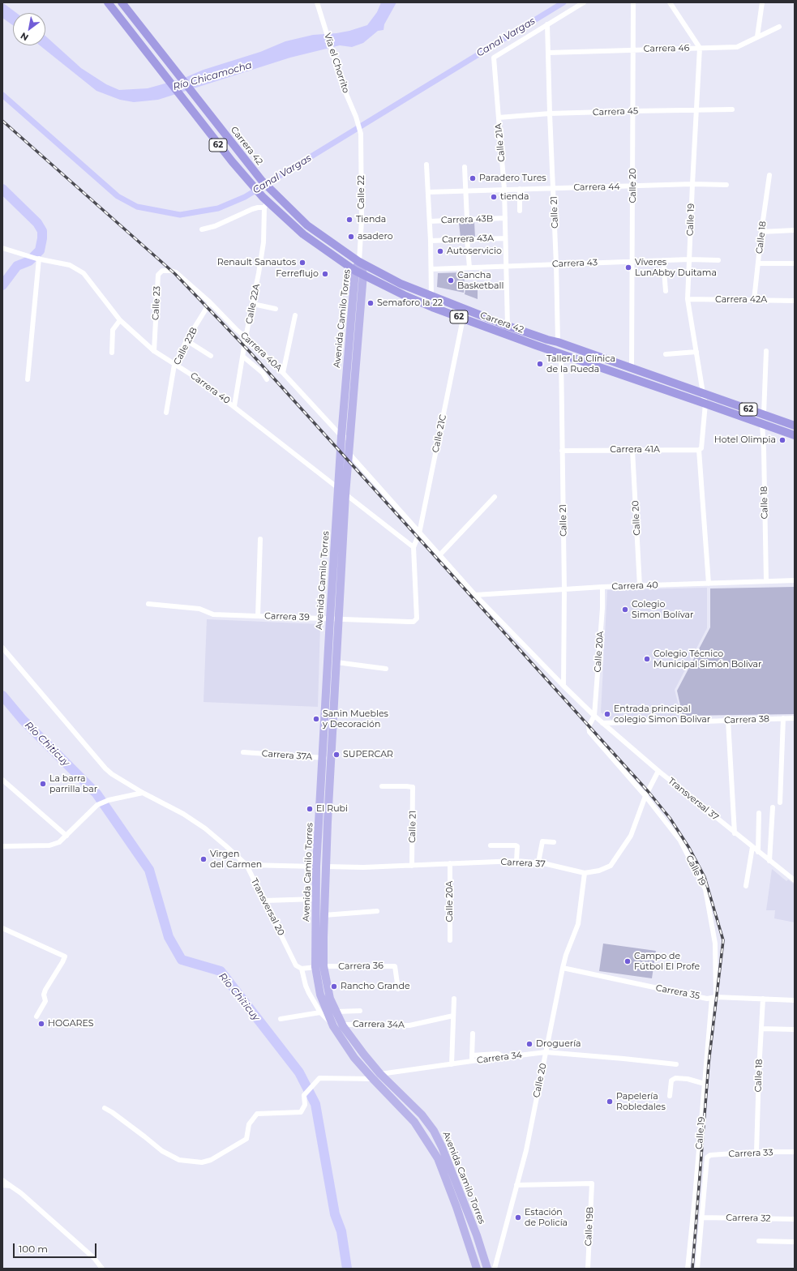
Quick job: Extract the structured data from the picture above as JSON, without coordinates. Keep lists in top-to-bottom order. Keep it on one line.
{"streets":{"highway":["62","Carrera 42"],"main road":["Avenida Camilo Torres"],"street":["Carrera 46","Vía el Chorrito","Carrera 45","Calle 21A","Calle 20","Carrera 44","Calle 22","Calle 21","Carrera 43B","Calle 19","Calle 18","Carrera 43A","Carrera 43","Carrera 42A","Calle 23","Calle 22A","Calle 22B","Carrera 40A","Carrera 40","Calle 21C","Carrera 41A","Carrera 39","Calle 20A","Carrera 38","Carrera 37A","Transversal 37","Carrera 37","Transversal 20","Carrera 36","Carrera 35","Carrera 34A","Carrera 34","Carrera 33","Carrera 32","Calle 19B"]},"crossings":[["Carrera 46","Calle 20"],["Carrera 46","Calle 21"],["Carrera 46","Calle 19"],["Vía el Chorrito","Calle 22"],["Carrera 45","Calle 21A"],["Carrera 45","Calle 20"],["Carrera 45","Calle 21"],["Carrera 45","Calle 19"],["Calle 21A","Carrera 42"],["Calle 21A","Carrera 44"],["Calle 21A","Calle 21"],["Calle 21A","Carrera 43B"],["Calle 21A","Carrera 43A"],["Calle 21A","Carrera 43"],["Carrera 42","Calle 20"],["Carrera 42","Calle 22"],["Carrera 42","Calle 21"],["Carrera 42","Calle 19"],["Carrera 42","Calle 18"],["Carrera 42","Calle 22A"],["Carrera 42","Avenida Camilo Torres"],["Carrera 42","Calle 21C"],["Calle 20","Carrera 44"],["Calle 20","Carrera 43"],["Calle 20","Carrera 40"],["Calle 20","Carrera 41A"],["Calle 20","Carrera 37"],["Calle 20","Carrera 35"],["Calle 20","Carrera 34"],["Calle 20","Calle 19B"],["Carrera 44","Calle 21"],["Carrera 44","Calle 19"],["Calle 22","Avenida Camilo Torres"],["Calle 21","Carrera 43"],["Calle 21","Carrera 40"],["Calle 21","Carrera 41A"],["Calle 21","Carrera 37"],["Calle 19","Carrera 43"],["Calle 19","Carrera 42A"],["Calle 19","Carrera 41A"],["Calle 19","Carrera 37"],["Calle 19","Carrera 35"],["Calle 19","Carrera 33"],["Calle 19","Carrera 32"],["Calle 18","Carrera 42A"],["Calle 18","Carrera 40"],["Calle 18","Carrera 35"],["Calle 18","Carrera 33"],["Calle 23","Carrera 40A"],["Calle 23","Carrera 40"],["Calle 22A","Carrera 40A"],["Calle 22A","Carrera 40"],["Avenida Camilo Torres","Carrera 40A"],["Avenida Camilo Torres","Carrera 40"],["Avenida Camilo Torres","Carrera 39"],["Avenida Camilo Torres","Carrera 37A"],["Avenida Camilo Torres","Carrera 37"],["Avenida Camilo Torres","Transversal 20"],["Avenida Camilo Torres","Carrera 36"],["Avenida Camilo Torres","Carrera 34A"],["Avenida Camilo Torres","Carrera 34"],["Calle 22B","Carrera 40A"],["Calle 22B","Carrera 40"],["Carrera 40","Calle 21C"],["Carrera 40","Carrera 39"],["Carrera 40","Calle 20A"],["Calle 21C","Carrera 39"],["Calle 20A","Transversal 37"],["Calle 20A","Carrera 37"],["Carrera 38","Transversal 37"],["Transversal 37","Carrera 37"]],"water":["Canal Vargas","Río Chicamocha","Río Chiticuy"],"places":["Paradero Tures","tienda","Tienda","asadero","Autoservicio","Renault Sanautos","Víveres LunAbby Duitama","Ferreflujo","Cancha Basketball","Semaforo la 22","Taller La Clínica de la Rueda","Hotel Olimpia","Colegio Simon Bolívar","Colegio Técnico Municipal Simón Bolivar","Entrada principal colegio Simon Bolivar","Sanin Muebles y Decoración","SUPERCAR","La barra parrilla bar","El Rubi","Virgen del Carmen","Campo de Fútbol El Profe","Rancho Grande","HOGARES","Droguería","Papelería Robledales","Estación de Policía"],"scale_bar":"100 m","north":"bottom left"}
